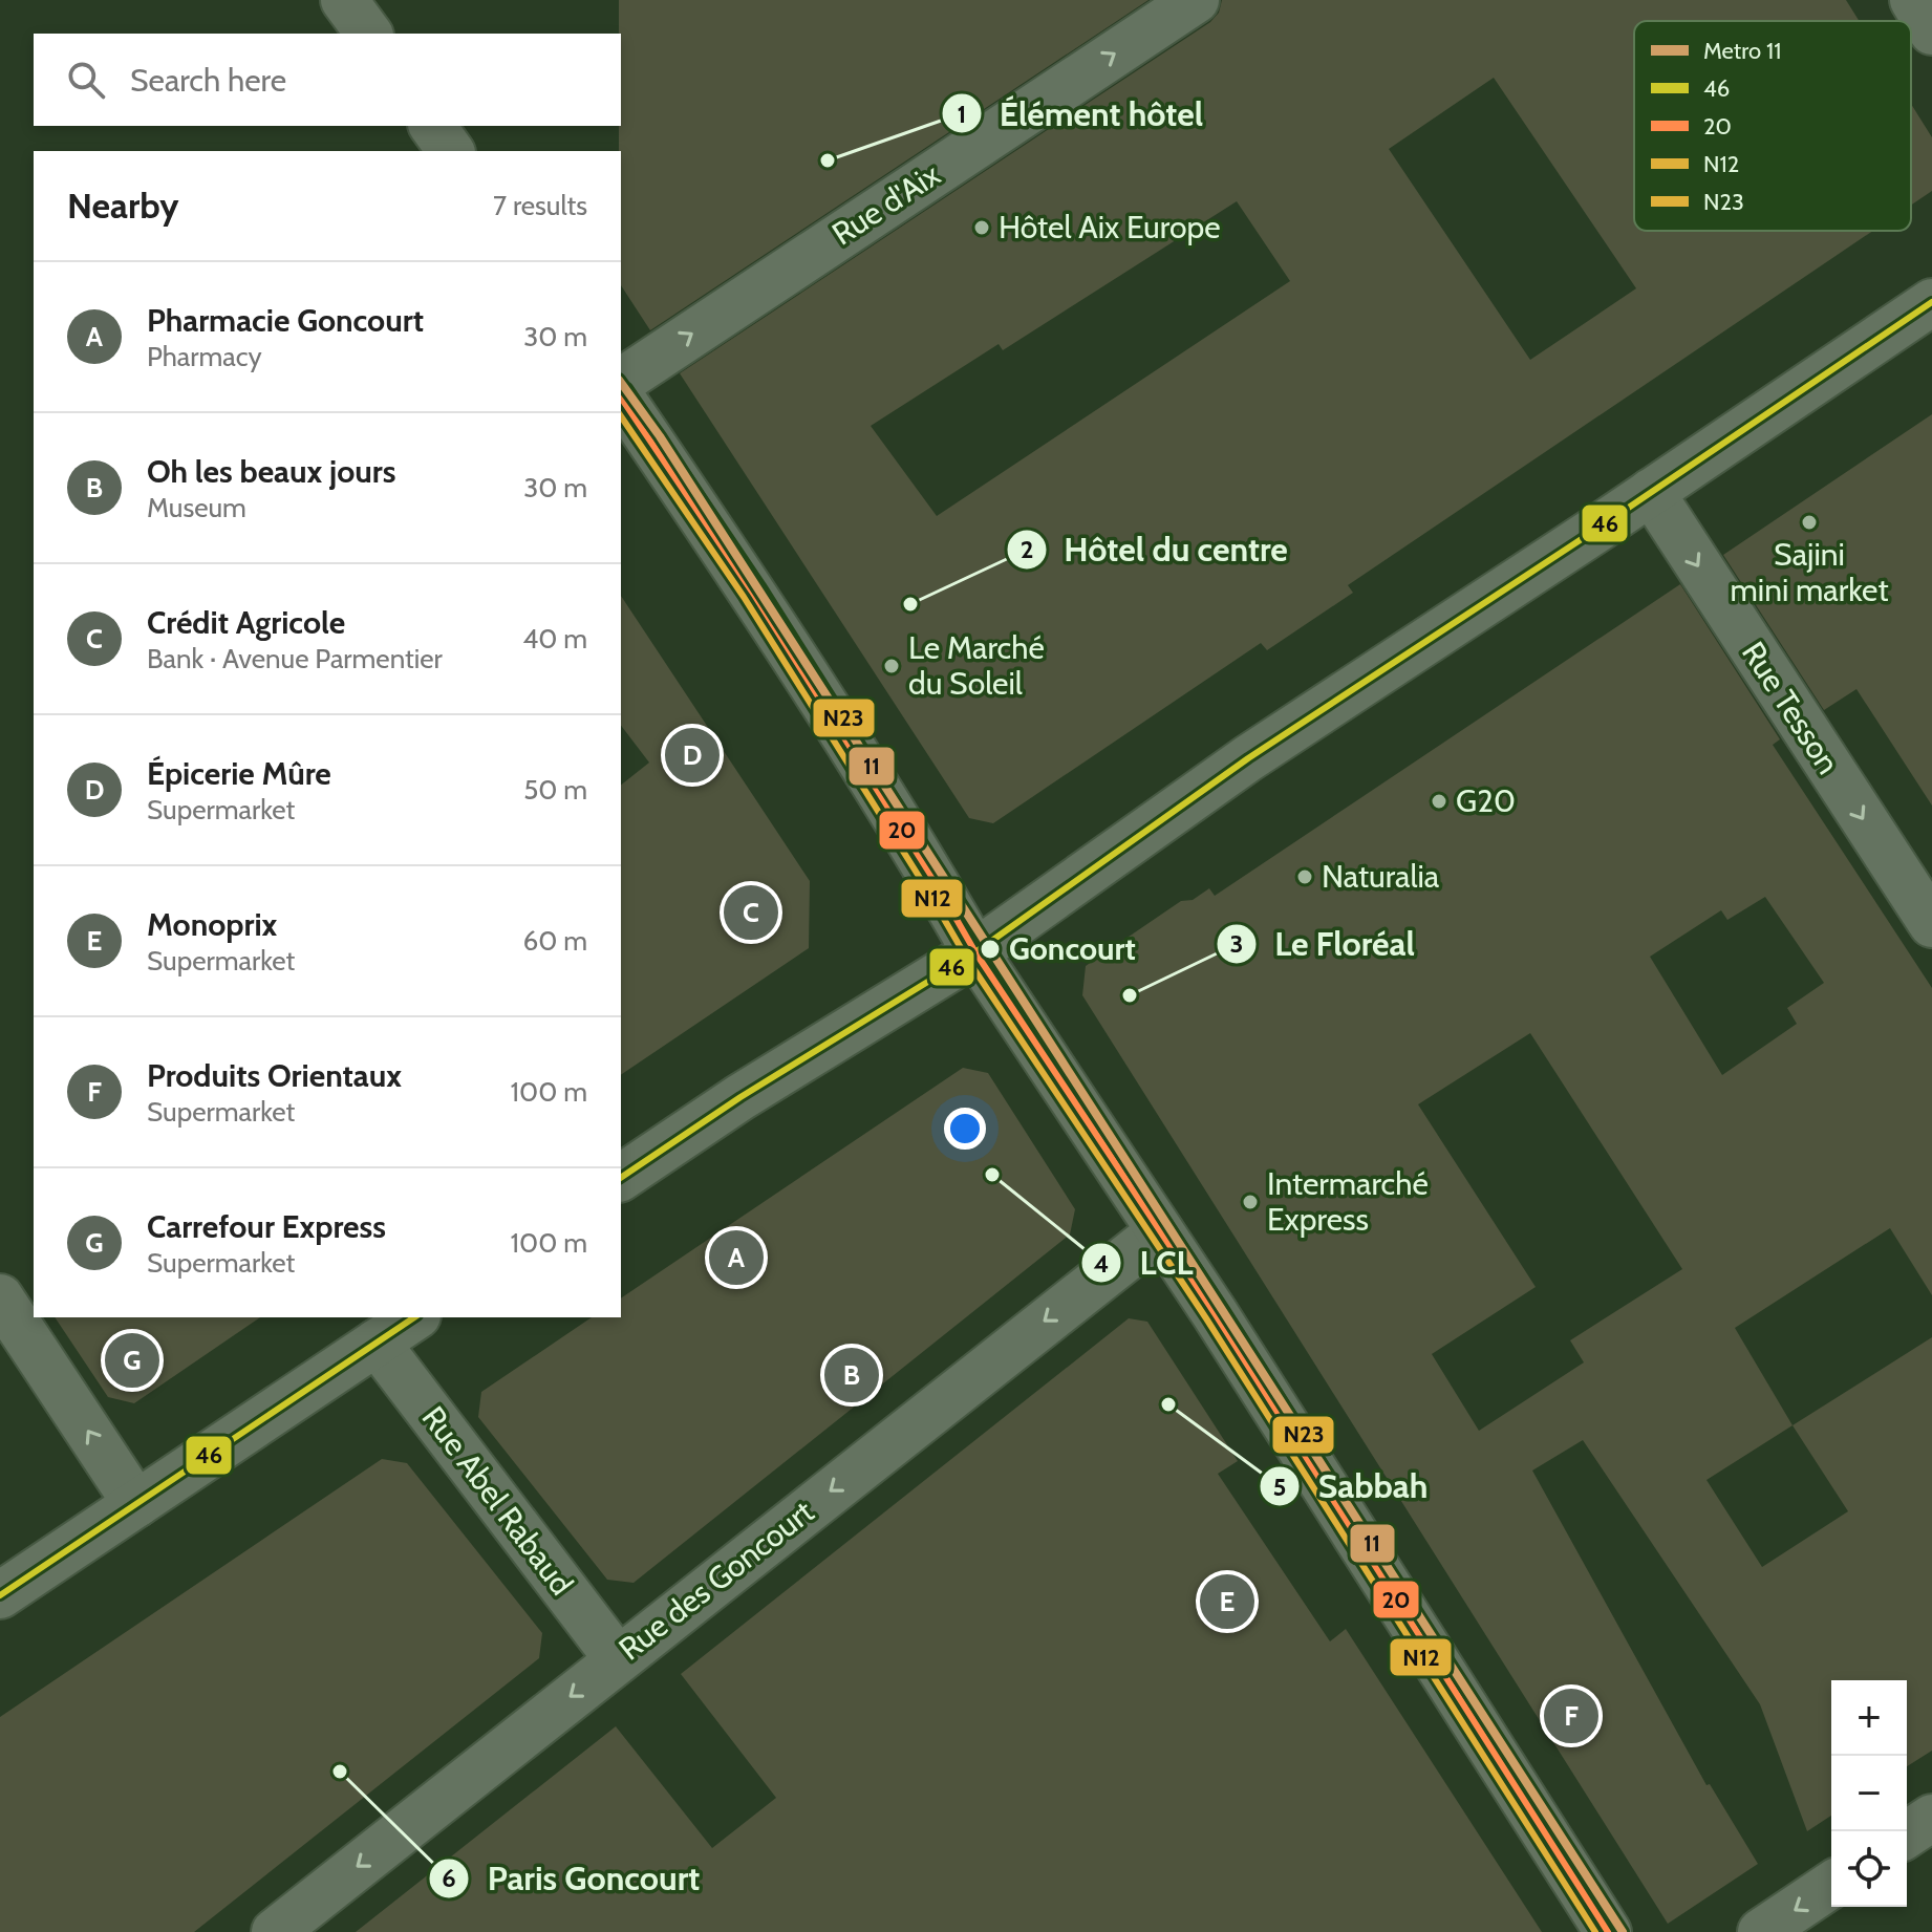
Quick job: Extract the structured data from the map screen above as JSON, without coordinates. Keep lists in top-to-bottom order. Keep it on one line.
{"streets":{"street":["Rue d'Aix","Rue Tesson","Rue Abel Rabaud","Rue des Goncourt"]},"crossings":[["Rue Abel Rabaud","Rue des Goncourt"]],"one_way":["Rue d'Aix","Rue Tesson"],"places":["Élément hôtel","Hôtel Aix Europe","Sajini mini market","Hôtel du centre","Le Marché du Soleil","G20","Naturalia","Goncourt","Le Floréal","LCL","Intermarché Express","Sabbah","Paris Goncourt"],"lines":["transit line 46","metro line 11","transit line N23","transit line 20","transit line N12"],"legend":["Metro 11","46","20","N12","N23"],"page":{"search":"Search here","heading":["Nearby","7 results"],"list":[{"mark":"A","name":"Pharmacie Goncourt","note":"Pharmacy","value":"30 m"},{"mark":"B","name":"Oh les beaux jours","note":"Museum","value":"30 m"},{"mark":"C","name":"Crédit Agricole","note":"Bank · Avenue Parmentier","value":"40 m"},{"mark":"D","name":"Épicerie Mûre","note":"Supermarket","value":"50 m"},{"mark":"E","name":"Monoprix","note":"Supermarket","value":"60 m"},{"mark":"F","name":"Produits Orientaux","note":"Supermarket","value":"100 m"},{"mark":"G","name":"Carrefour Express","note":"Supermarket","value":"100 m"}],"pins":["D","C","A","G","B","E","F"],"map_buttons":["+","−"]}}
